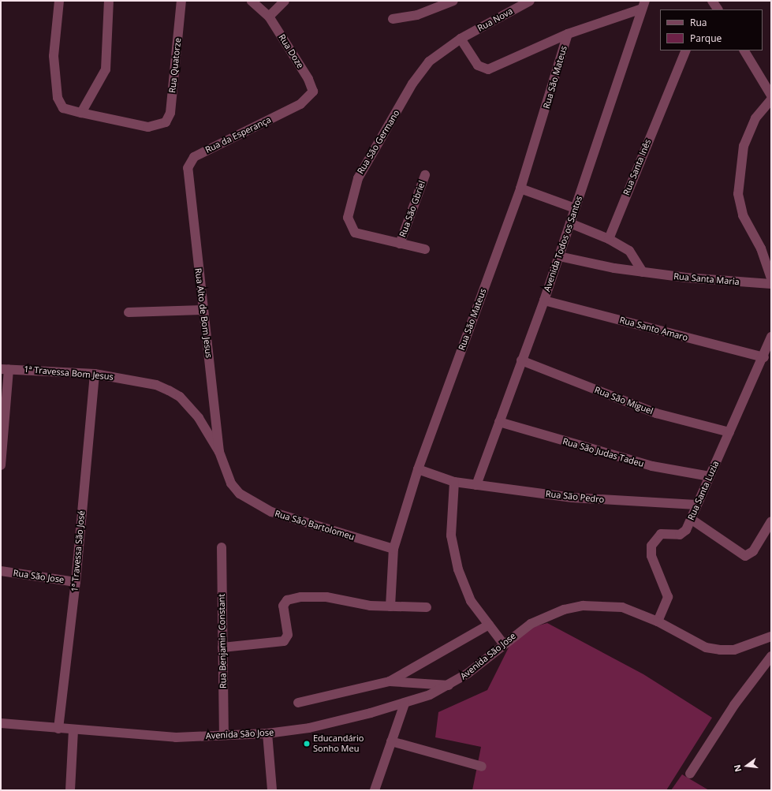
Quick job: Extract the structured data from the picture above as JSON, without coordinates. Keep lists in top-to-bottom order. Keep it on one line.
{"streets":{"street":["Rua Nova","Rua Doze","Rua Quatorze","Rua São Mateus","Rua da Esperança","Rua São Germano","Rua Santa Inês","Rua São Gbriel","Avenida Todos os Santos","Rua Santa Maria","Rua Alto de Bom Jesus","Rua Santo Amaro","1ª Travessa Bom Jesus","Rua São Miguel","Rua São Judas Tadeu","Rua Santa Luzia","Rua São Pedro","Rua São Bartolomeu","1ª Travessa São José","Rua São Jose","Rua Benjamin Constant","Avenida São Jose"]},"crossings":[["Rua Nova","Rua São Germano"],["Rua Doze","Rua da Esperança"],["Rua São Mateus","Rua São Pedro"],["Rua São Mateus","Rua São Bartolomeu"],["Rua da Esperança","Rua Alto de Bom Jesus"],["Rua São Germano","Rua São Gbriel"],["Avenida Todos os Santos","Rua Santa Maria"],["Avenida Todos os Santos","Rua Santo Amaro"],["Avenida Todos os Santos","Rua São Miguel"],["Avenida Todos os Santos","Rua São Judas Tadeu"],["Avenida Todos os Santos","Rua São Pedro"],["Rua Alto de Bom Jesus","1ª Travessa Bom Jesus"],["Rua Santo Amaro","Rua Santa Luzia"],["1ª Travessa Bom Jesus","Rua São Bartolomeu"],["1ª Travessa Bom Jesus","1ª Travessa São José"],["Rua São Miguel","Rua Santa Luzia"],["Rua São Judas Tadeu","Rua Santa Luzia"],["Rua Santa Luzia","Rua São Pedro"],["Rua Santa Luzia","Avenida São Jose"],["1ª Travessa São José","Rua São Jose"],["Rua Benjamin Constant","Avenida São Jose"]],"places":["Educandário Sonho Meu"],"legend":["Rua","Parque"],"north":"left"}
